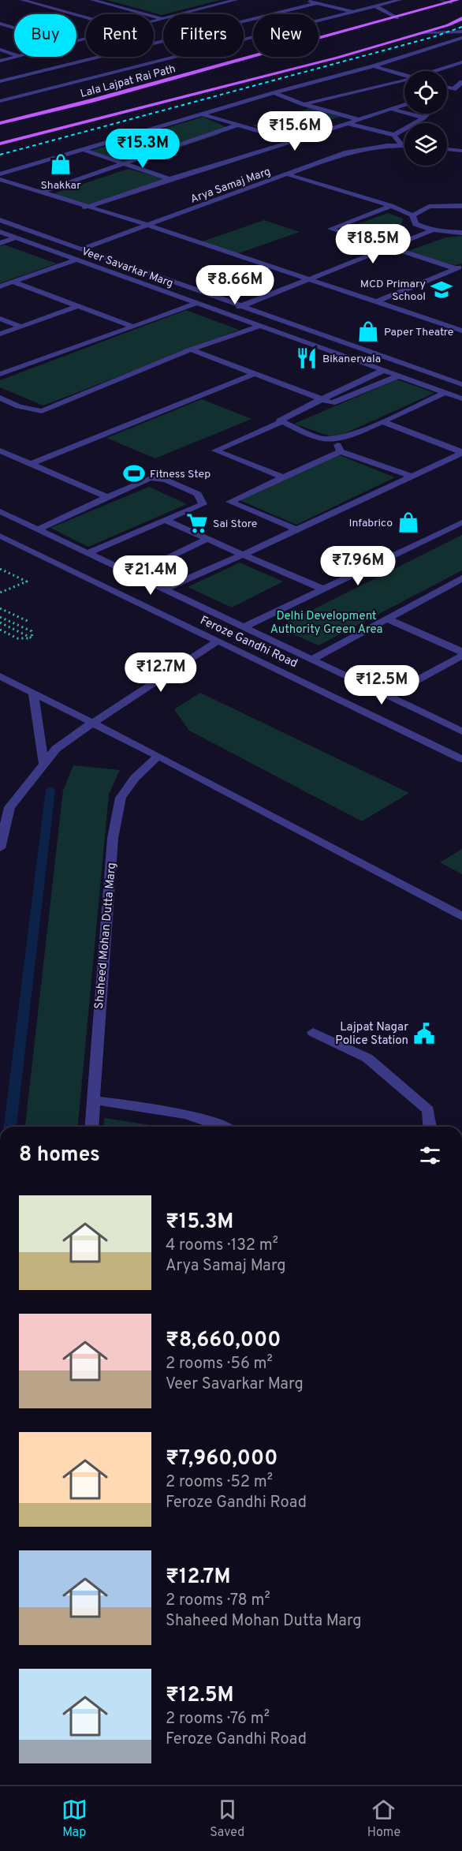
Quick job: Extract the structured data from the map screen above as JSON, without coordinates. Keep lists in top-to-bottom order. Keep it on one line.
{"streets":{"main road":["Lala Lajpat Rai Path"],"street":["Arya Samaj Marg","Veer Savarkar Marg","Feroze Gandhi Road","Shaheed Mohan Dutta Marg"]},"crossings":[["Arya Samaj Marg","Veer Savarkar Marg"]],"parks":["Delhi Development Authority Green Area"],"places":{"shop":["Shakkar","Paper Theatre","Infabrico"],"school or university":["MCD Primary School"],"restaurant":["Bikanervala"],"sports":["Fitness Step"],"supermarket":["Sai Store"],"public building":["Lajpat Nagar Police Station"]},"page":{"chip":["Buy","Rent","Filters","New"],"price":["₹15.6M","₹15.3M","₹18.5M","₹8.66M","₹7.96M","₹21.4M","₹12.7M","₹12.5M"],"heading":"8 homes","list":[{"name":"₹15.3M","note":"4 rooms · 132 m² · Arya Samaj Marg"},{"name":"₹8,660,000","note":"2 rooms · 56 m² · Veer Savarkar Marg"},{"name":"₹7,960,000","note":"2 rooms · 52 m² · Feroze Gandhi Road"},{"name":"₹12.7M","note":"2 rooms · 78 m² · Shaheed Mohan Dutta Marg"},{"name":"₹12.5M","note":"2 rooms · 76 m² · Feroze Gandhi Road"}],"tabs":["Map","Saved","Home"]}}
